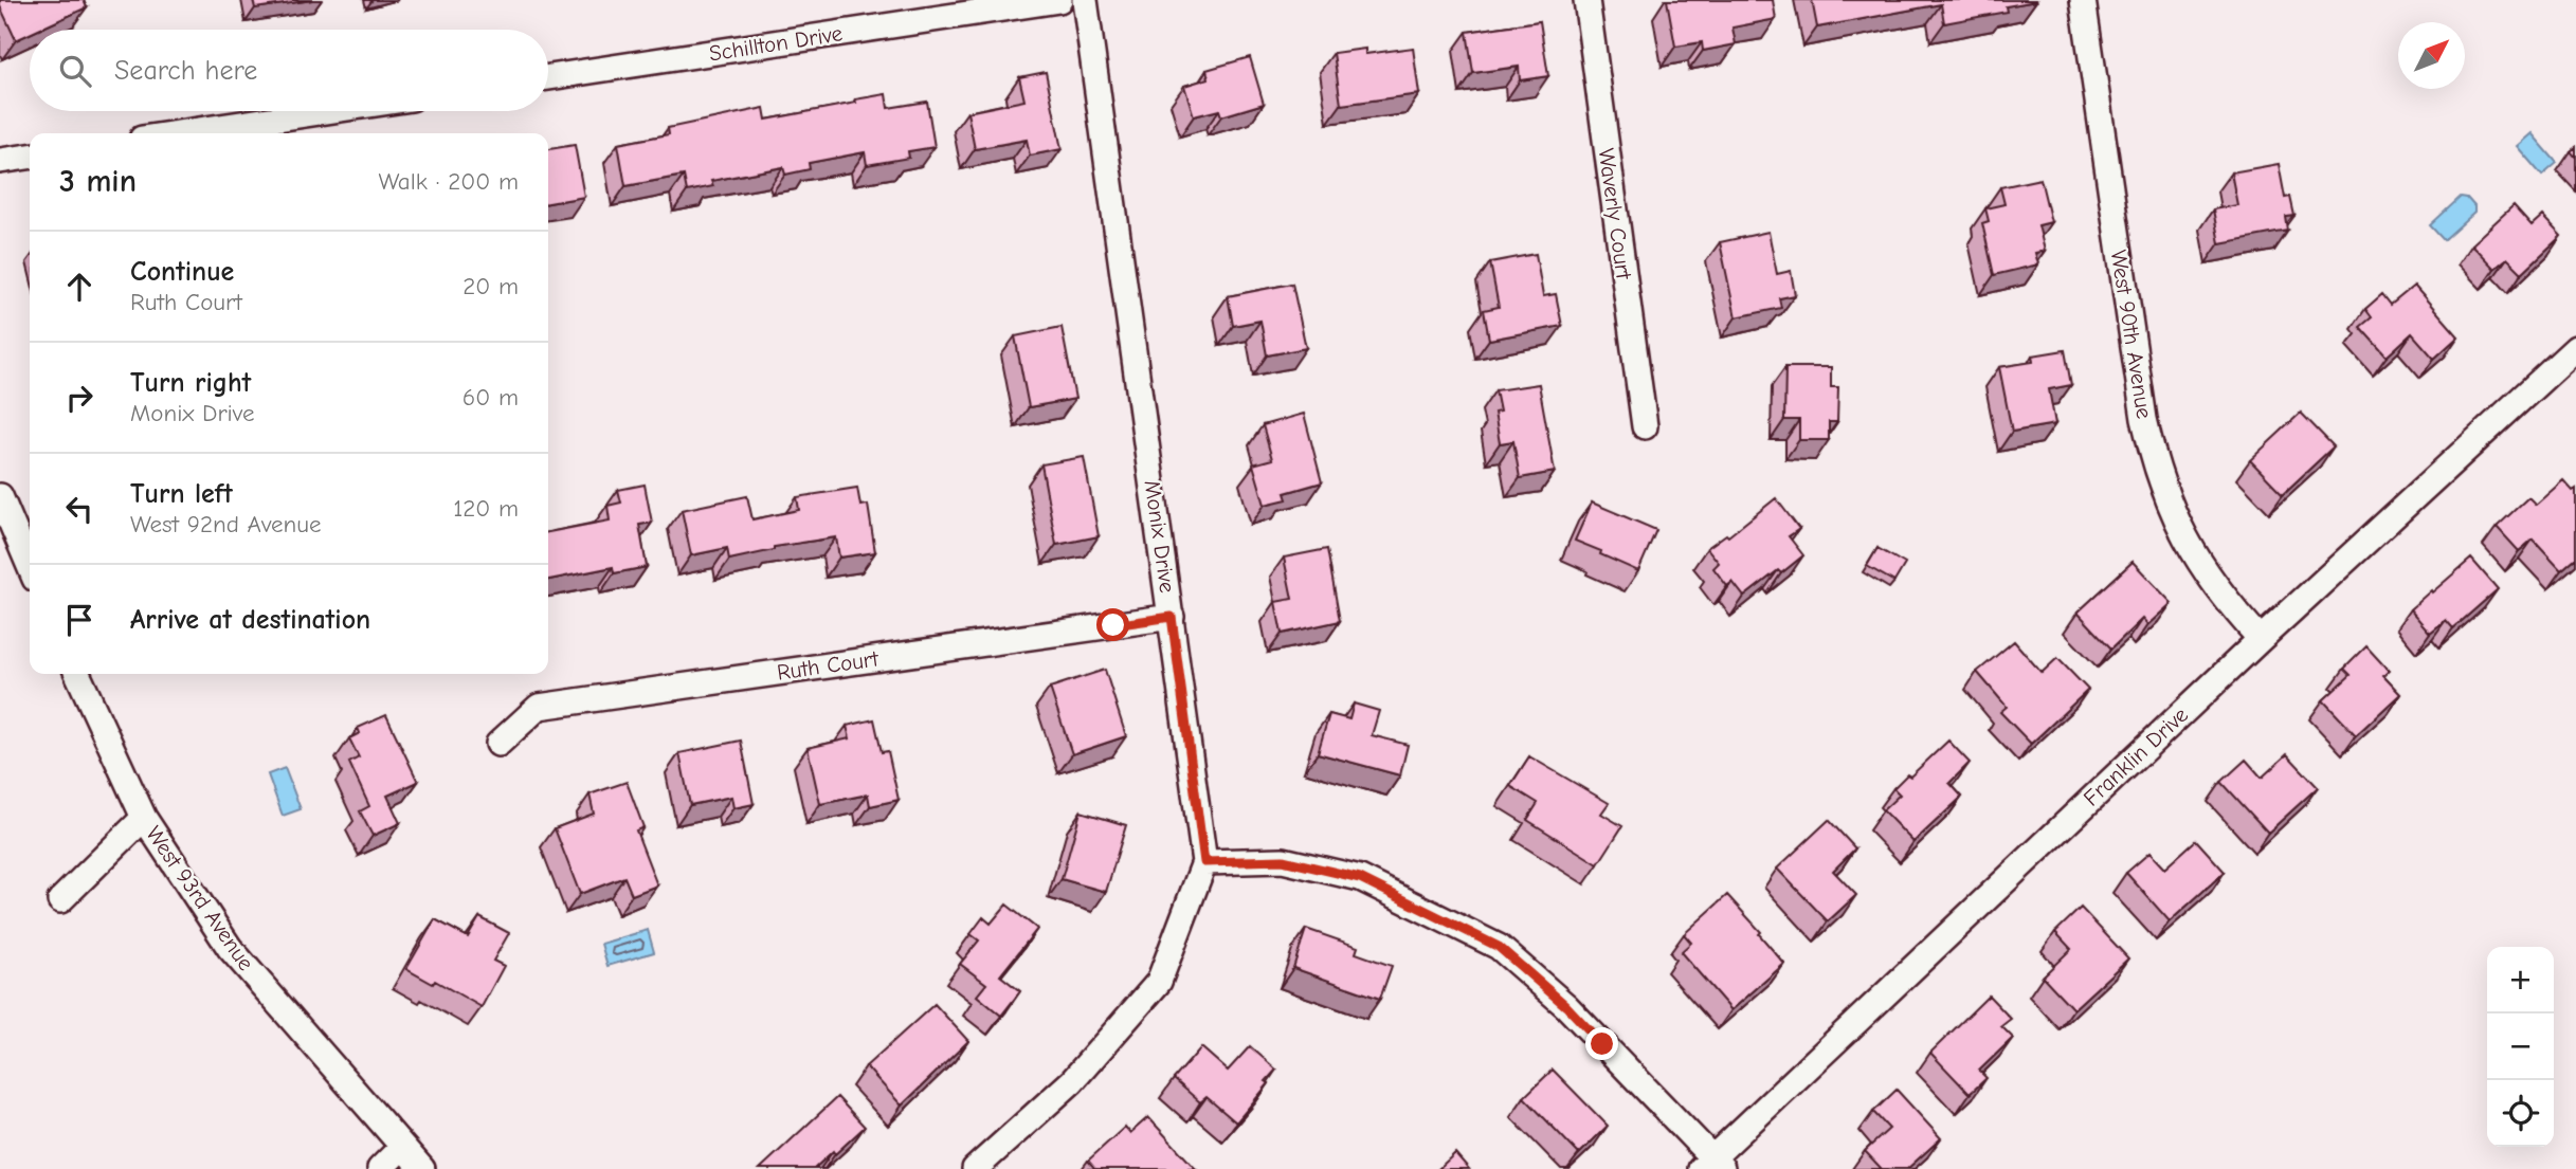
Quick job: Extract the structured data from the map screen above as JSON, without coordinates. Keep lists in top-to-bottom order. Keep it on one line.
{"streets":{"street":["Schillton Drive","Waverly Court","West 90th Avenue","Monix Drive","Ruth Court","Franklin Drive","West 93rd Avenue"]},"crossings":[["West 90th Avenue","Franklin Drive"],["Monix Drive","Ruth Court"]],"north":"top right","page":{"search":"Search here","heading":["3 min","Walk · 200 m"],"list":[["Continue","Ruth Court","20 m"],["Turn right","Monix Drive","60 m"],["Turn left","West 92nd Avenue","120 m"],"Arrive at destination"],"map_buttons":["+","−"]}}
